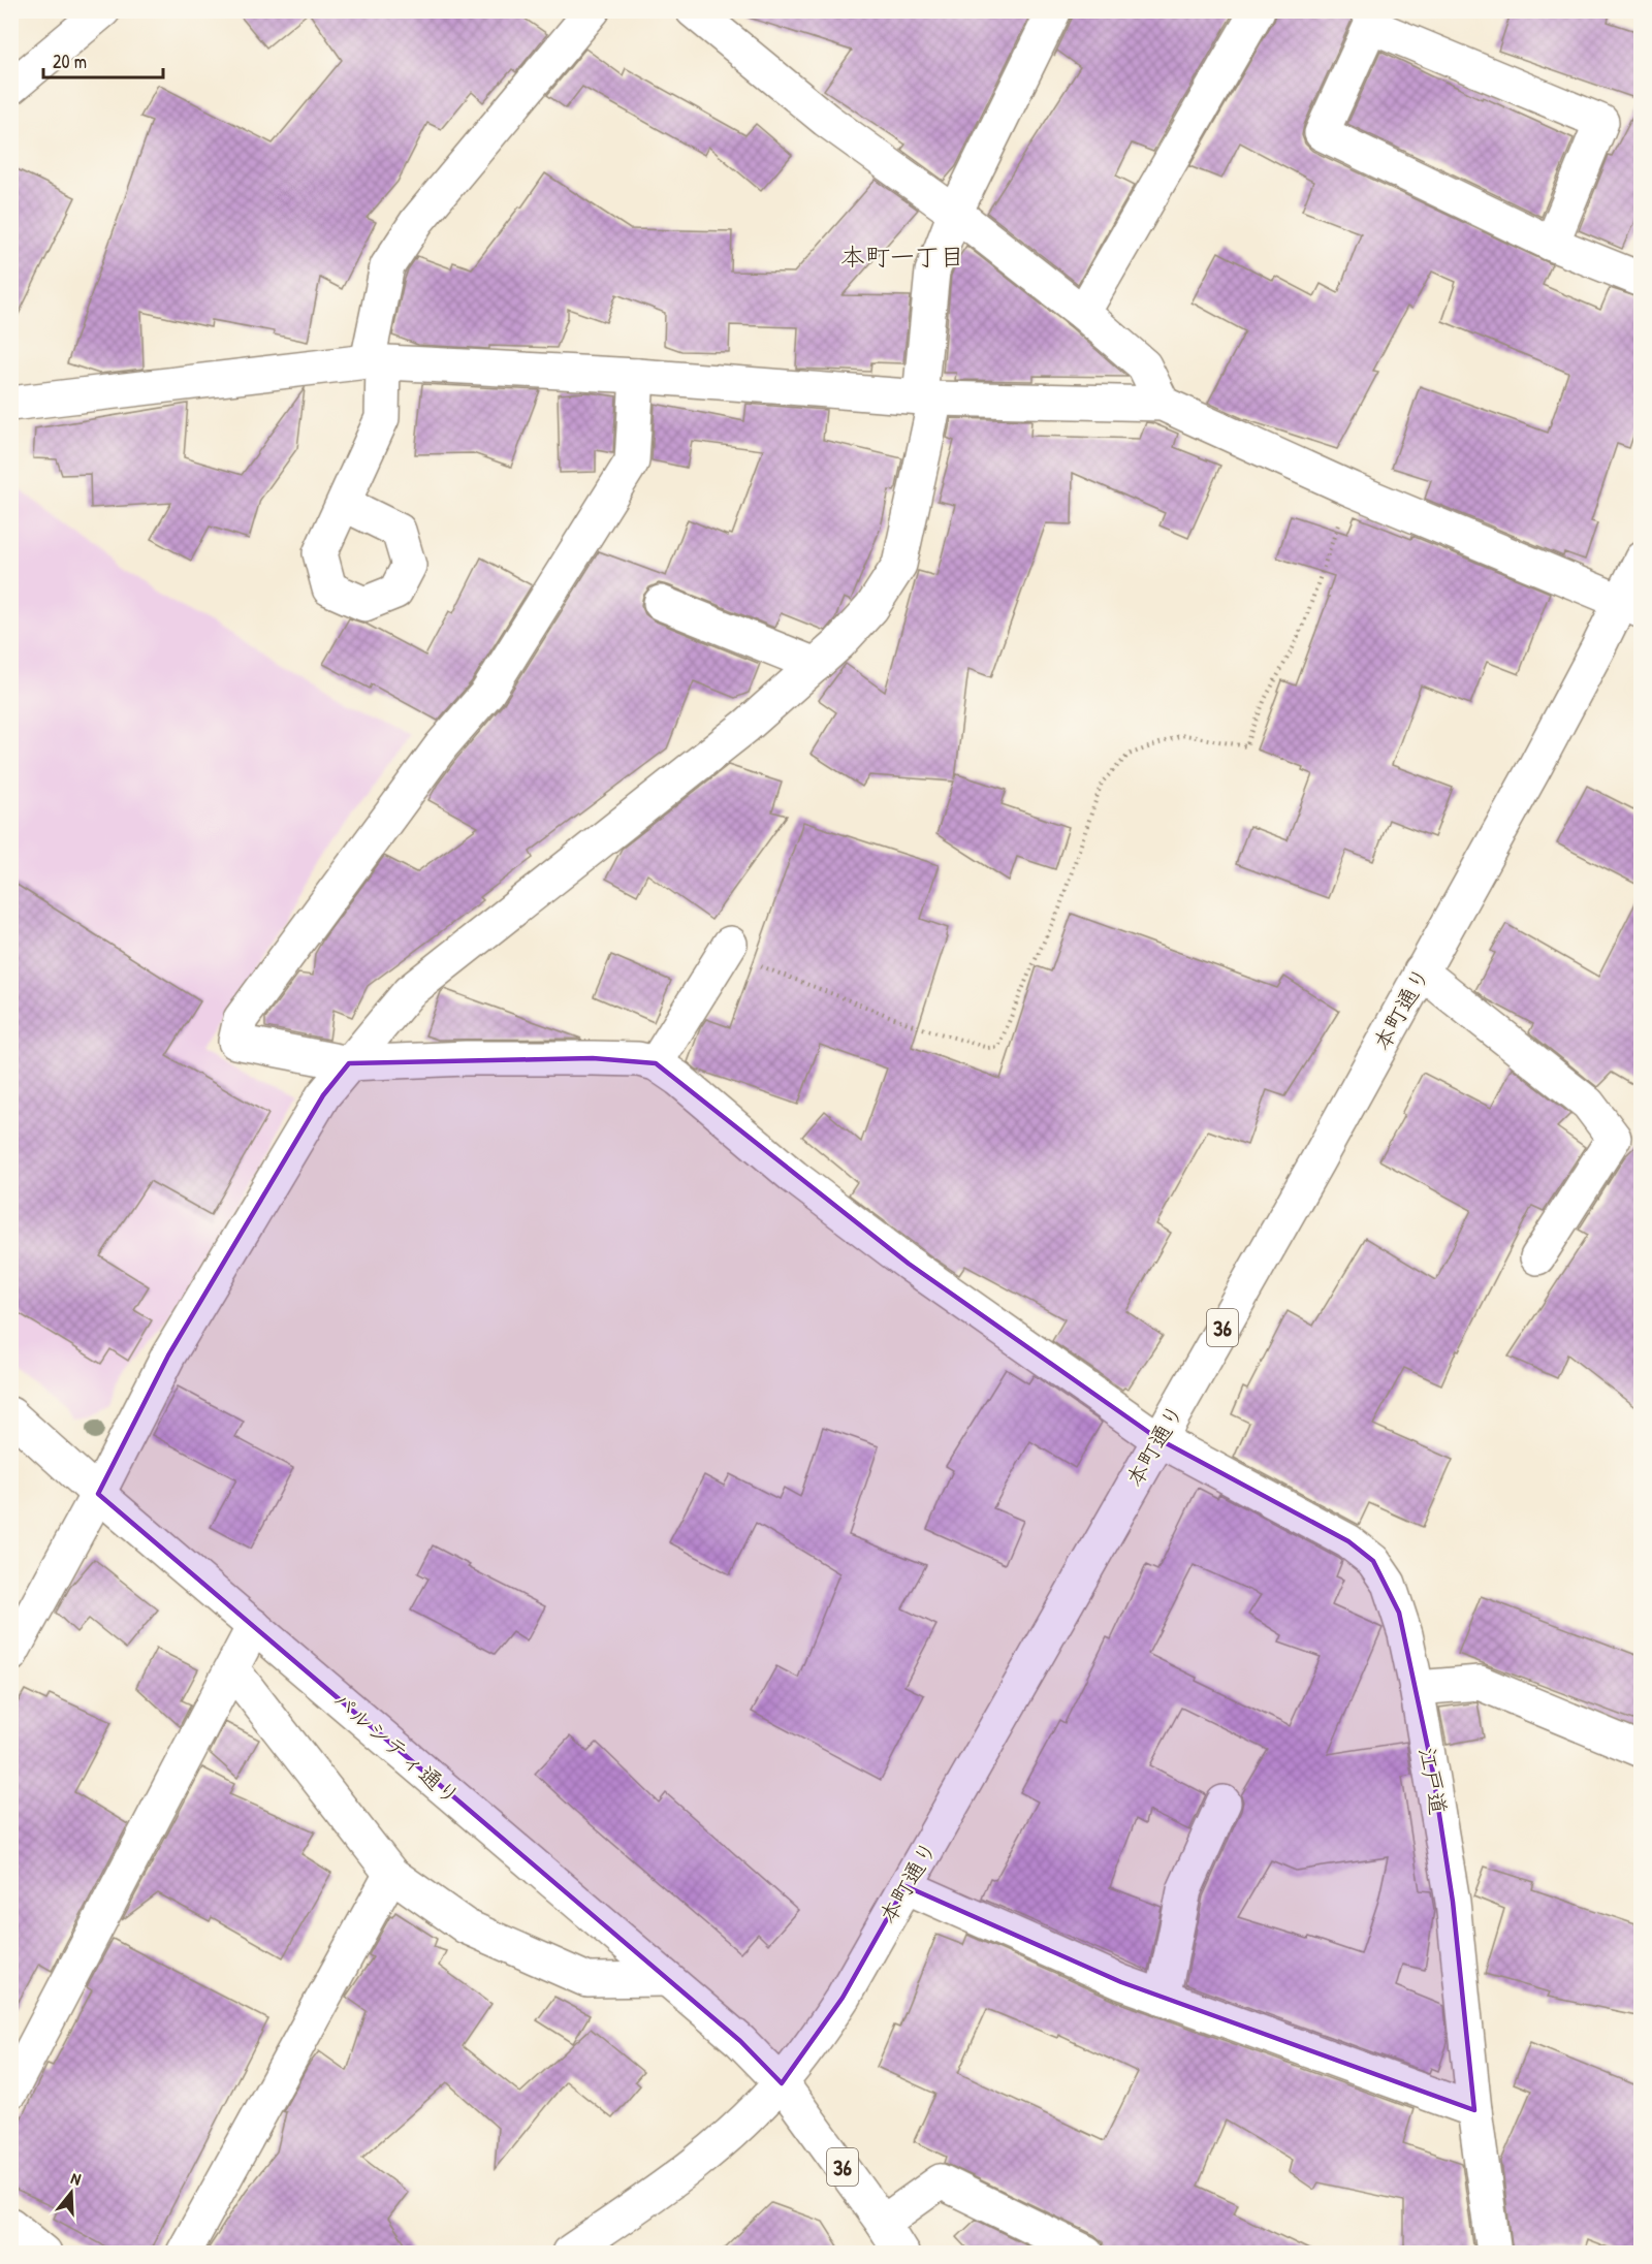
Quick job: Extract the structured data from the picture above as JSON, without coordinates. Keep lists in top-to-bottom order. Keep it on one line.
{"streets":{"street":["本町通り","36","パルシティ通り","江戸道"]},"crossings":[["本町通り","36"],["本町通り","パルシティ通り"],["本町通り","江戸道"],["36","パルシティ通り"]],"districts":["本町一丁目"],"scale_bar":"20 m","north":"top"}
